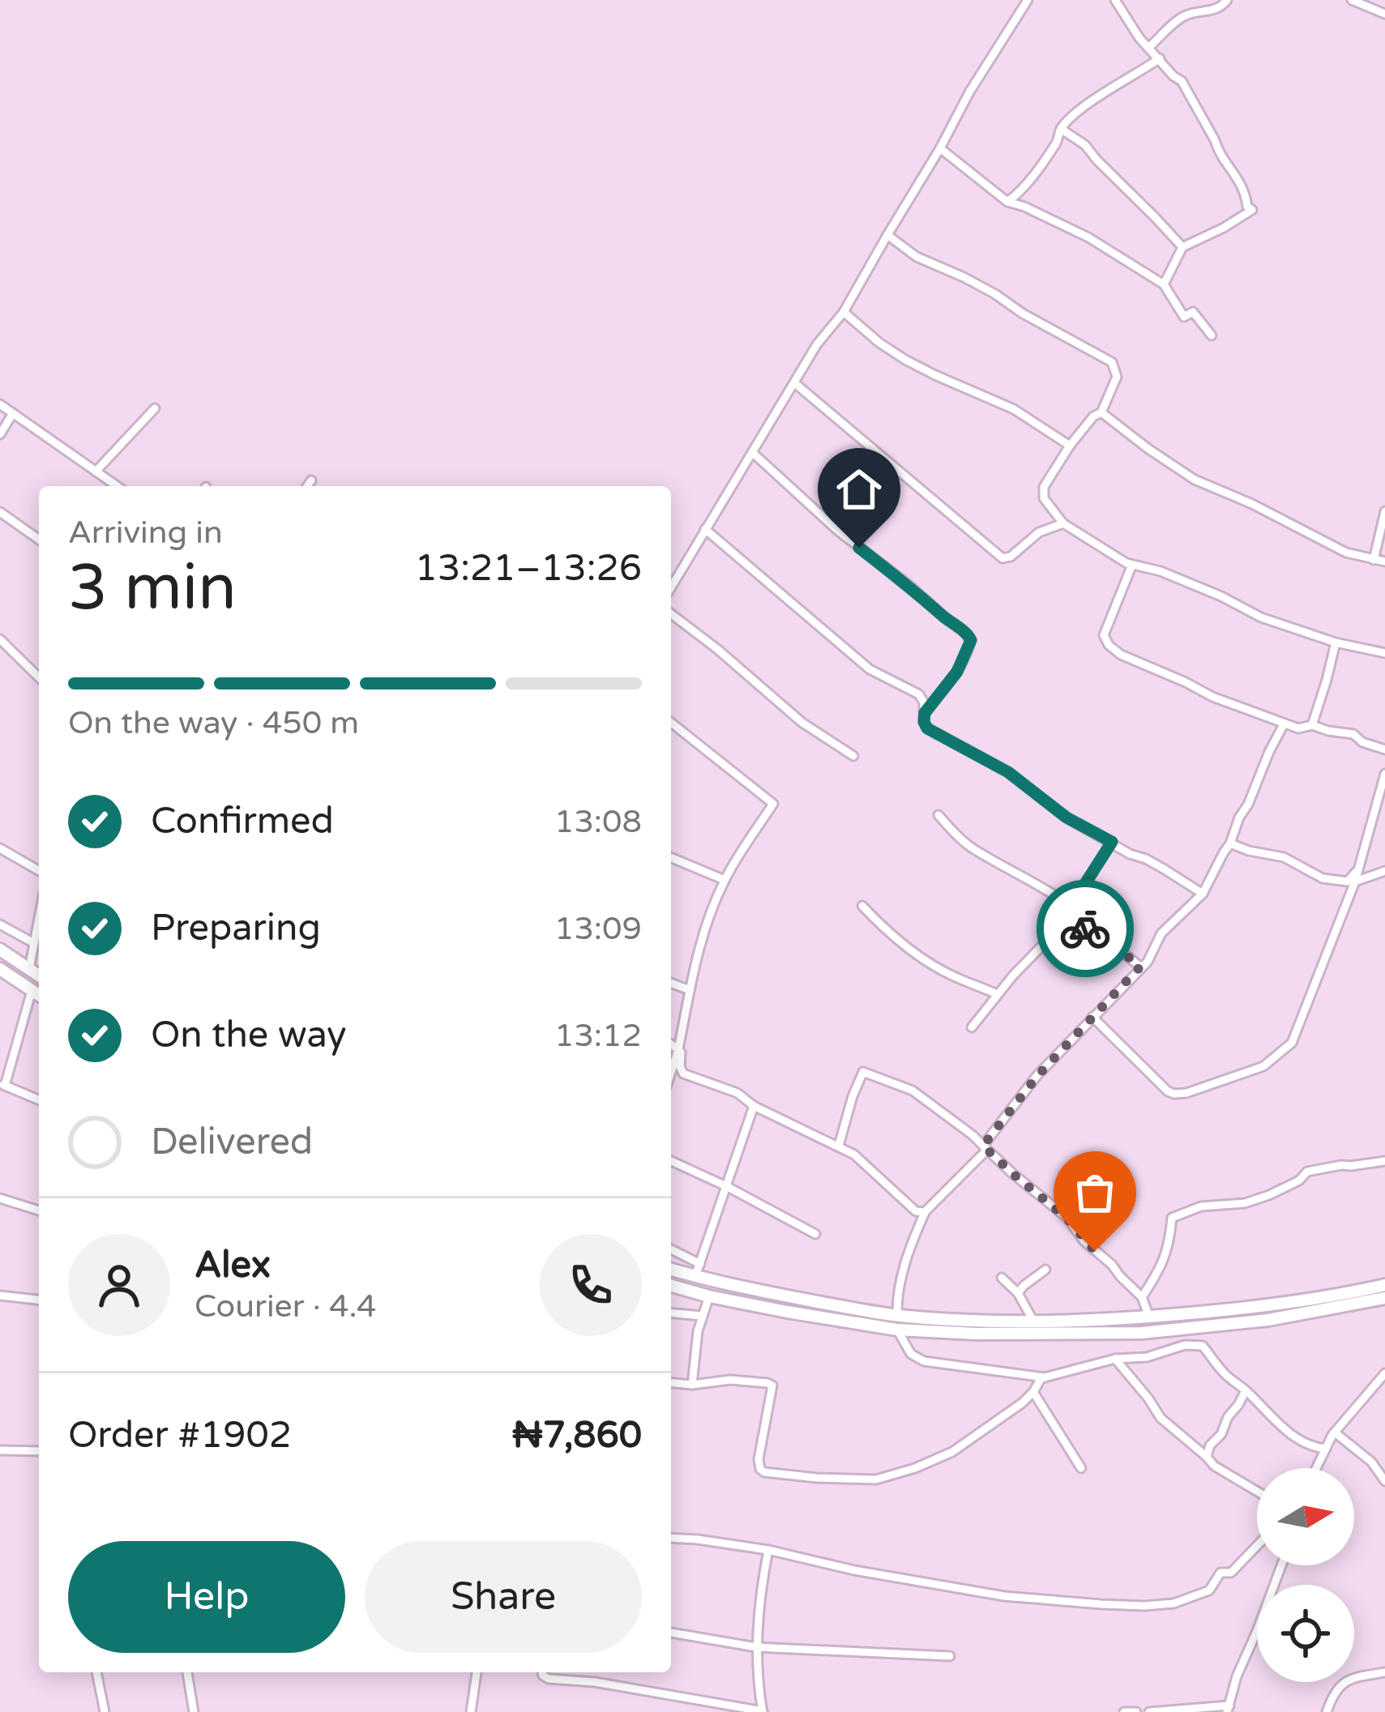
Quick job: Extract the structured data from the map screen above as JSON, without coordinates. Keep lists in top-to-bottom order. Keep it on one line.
{"north":"right","page":{"heading":["3 min","Arriving in","13:21–13:26"],"panel":["Alex","Courier · 4.4","Order #1902","₦7,860"],"bar":"On the way · 450 m","list":[["Confirmed","13:08"],["Preparing","13:09"],["On the way","13:12"],"Delivered"],"buttons":["Help","Share"]}}
